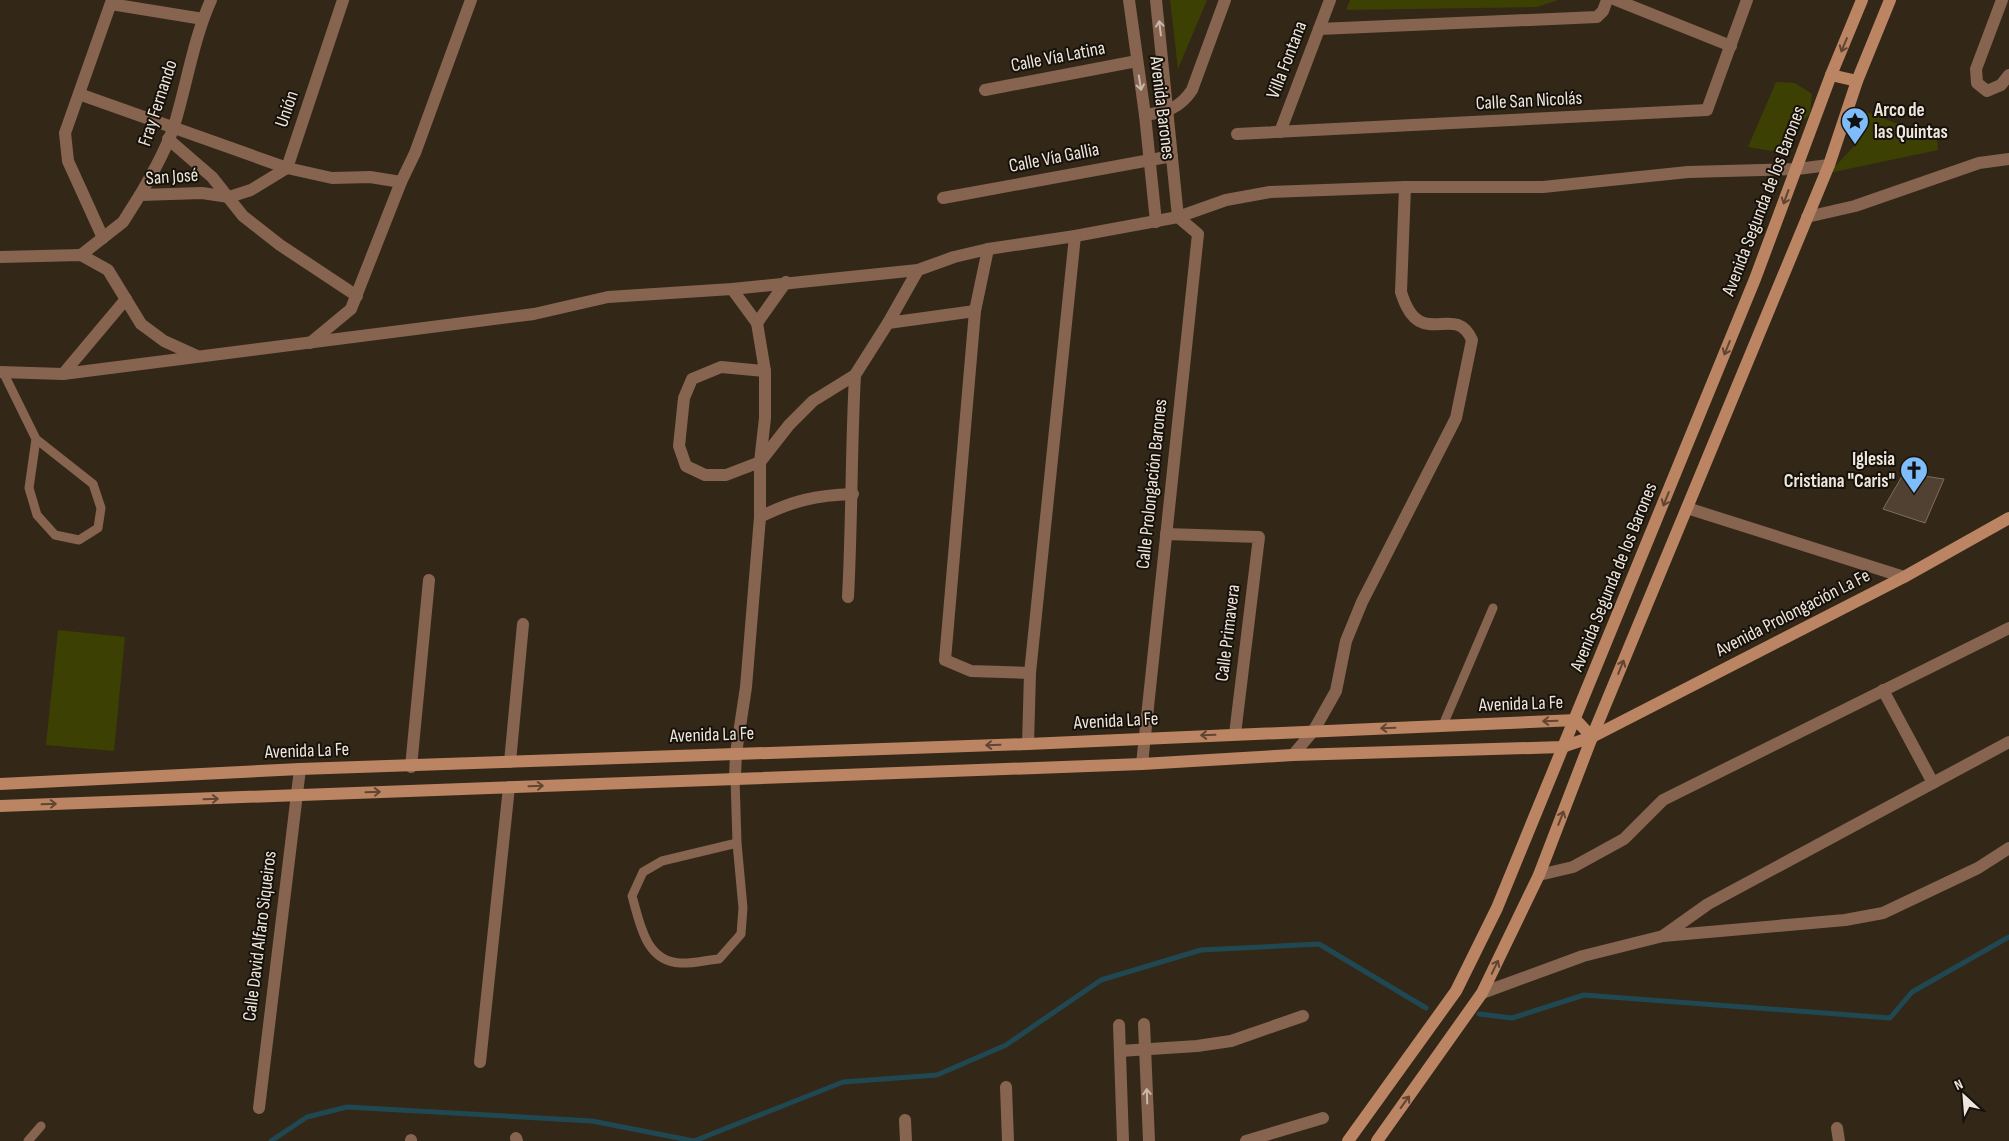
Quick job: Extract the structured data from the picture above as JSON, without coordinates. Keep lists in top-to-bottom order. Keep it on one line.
{"streets":{"street":["Calle Vía Latina","Villa Fontana","Calle San Nicolás","Fray Fernando","Avenida Barones","Unión","Calle Vía Gallia","San José","Avenida Segunda de los Barones","Calle Prolongación Barones","Avenida Prolongación La Fe","Calle Primavera","Avenida La Fe","Calle David Alfaro Siqueiros"]},"crossings":[["Calle Vía Latina","Avenida Barones"],["Villa Fontana","Calle San Nicolás"],["Fray Fernando","San José"],["Avenida Barones","Calle Vía Gallia"],["Avenida Barones","Calle Prolongación Barones"],["Avenida Segunda de los Barones","Avenida La Fe"],["Calle Prolongación Barones","Calle Primavera"],["Calle Prolongación Barones","Avenida La Fe"],["Avenida Prolongación La Fe","Avenida La Fe"],["Calle Primavera","Avenida La Fe"],["Avenida La Fe","Calle David Alfaro Siqueiros"]],"places":{"place":["Arco de las Quintas"],"church":["Iglesia Cristiana \"Caris\""]},"north":"top left"}
